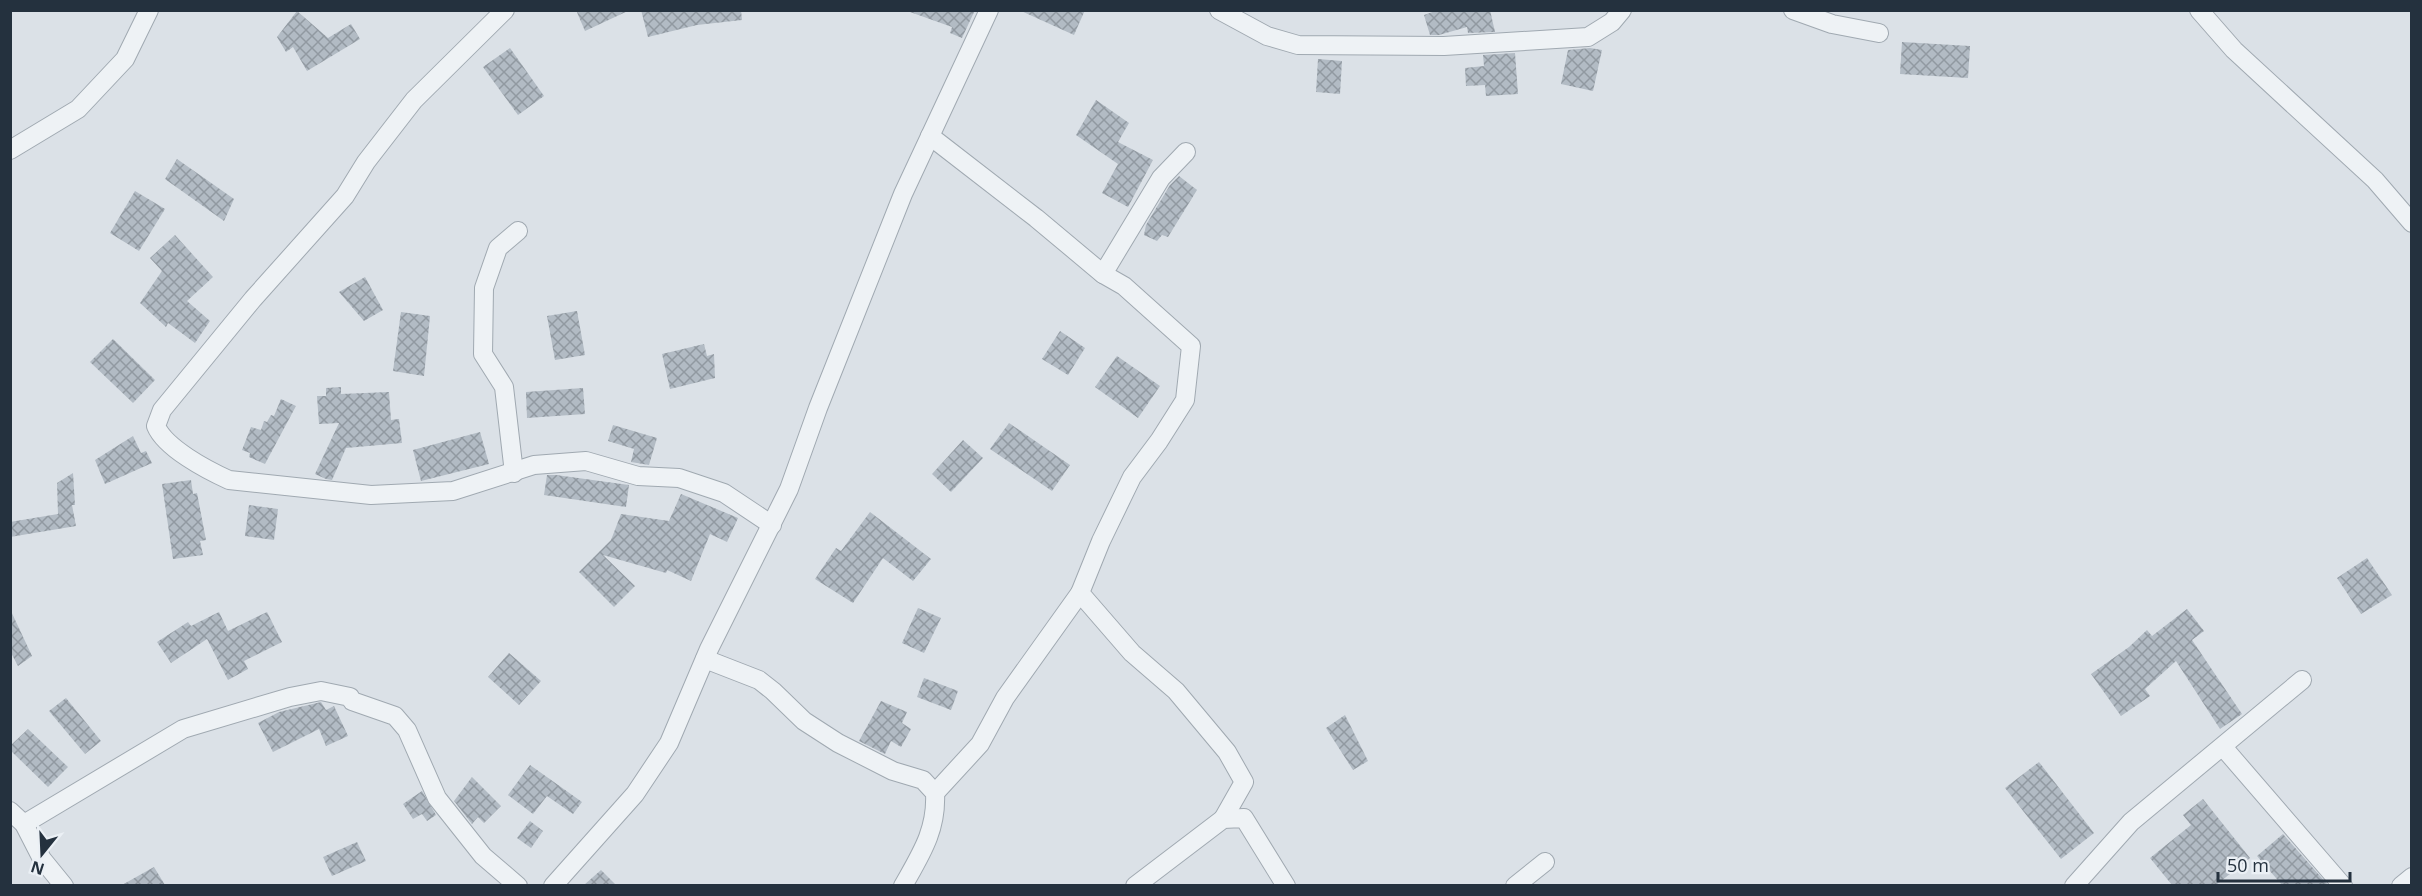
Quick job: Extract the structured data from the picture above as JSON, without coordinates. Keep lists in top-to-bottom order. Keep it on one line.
{"scale_bar":"50 m","north":"bottom"}
